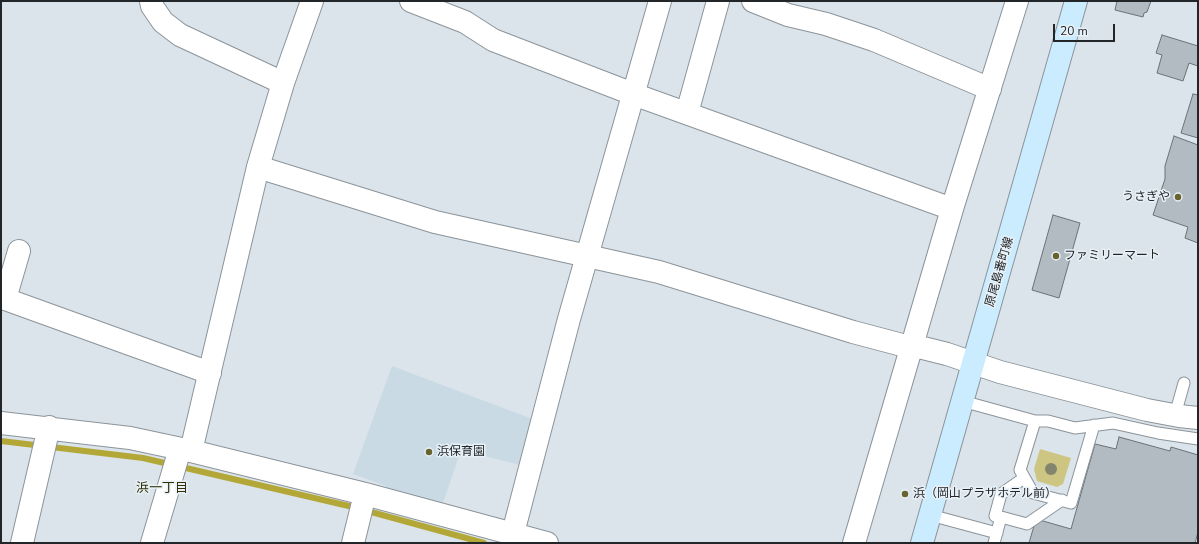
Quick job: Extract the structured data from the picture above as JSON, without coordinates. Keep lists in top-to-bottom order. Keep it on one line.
{"streets":{"main road":["原尾島番町線"]},"districts":["浜一丁目"],"places":["うさぎや","ファミリーマート","浜保育園","浜（岡山プラザホテル前）"],"scale_bar":"20 m"}
